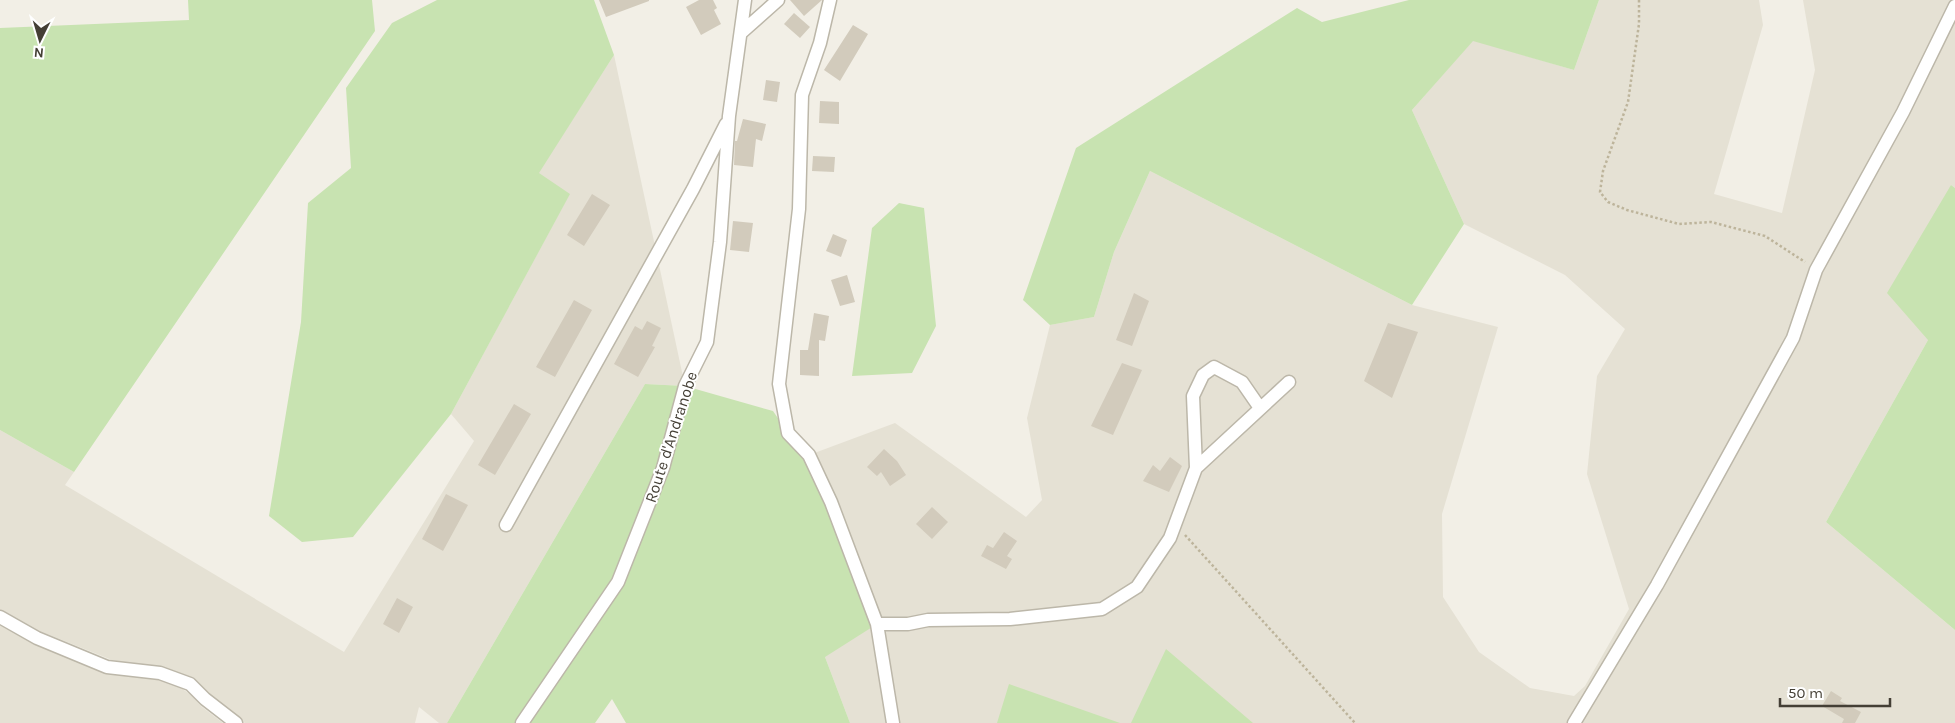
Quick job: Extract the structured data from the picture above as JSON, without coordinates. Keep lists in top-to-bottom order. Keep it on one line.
{"streets":{"street":["Route d'Andranobe"]},"scale_bar":"50 m","north":"bottom"}
